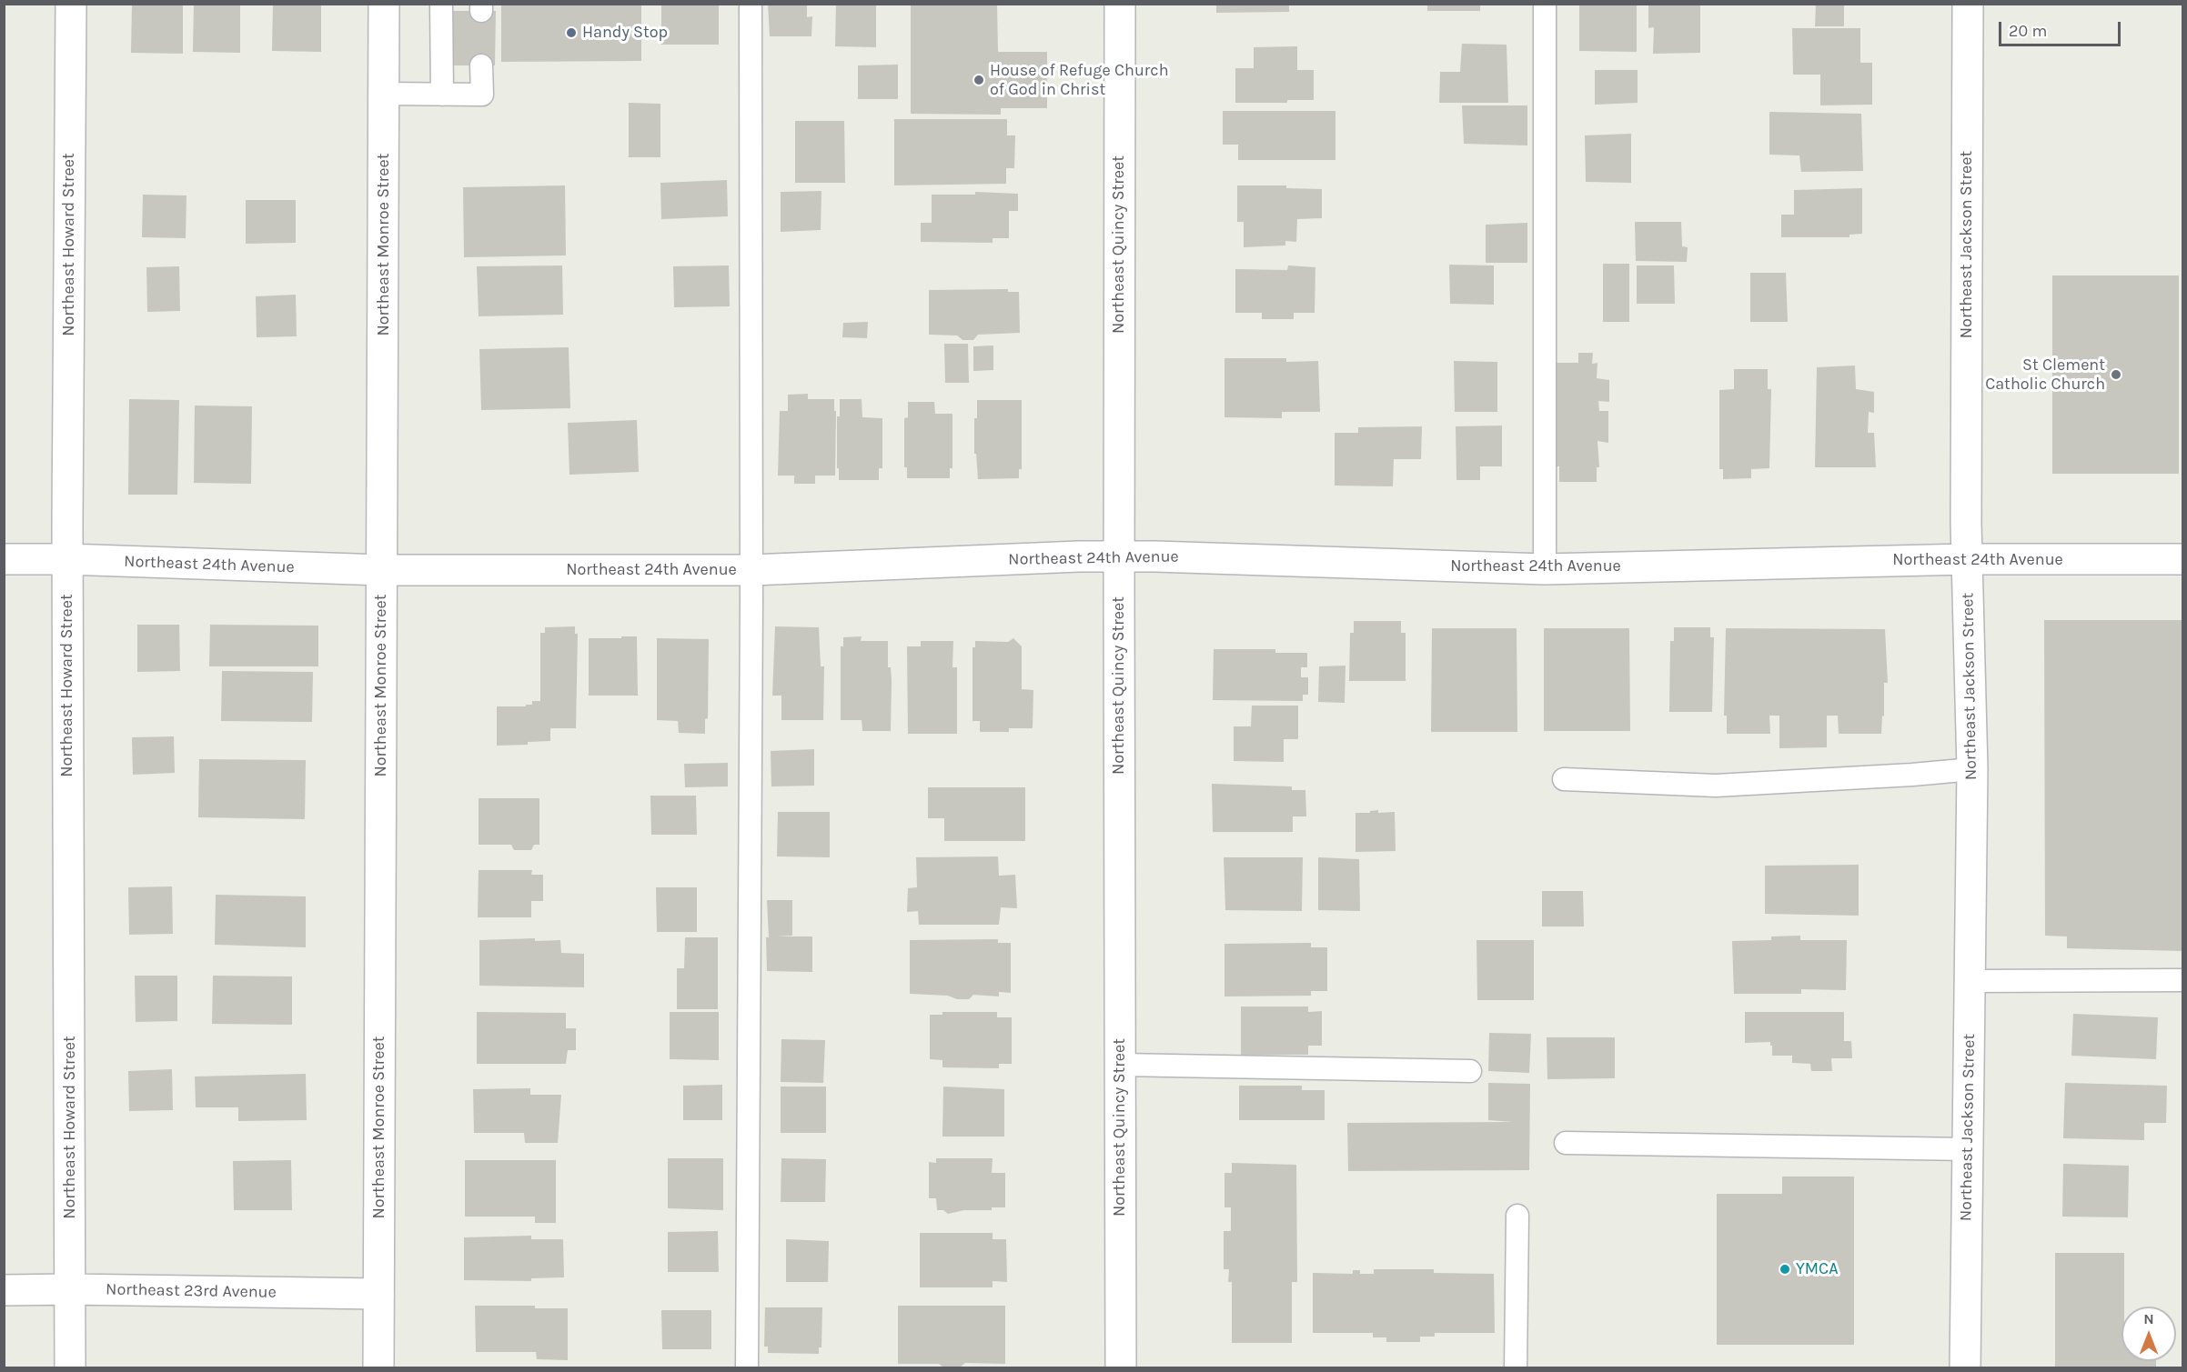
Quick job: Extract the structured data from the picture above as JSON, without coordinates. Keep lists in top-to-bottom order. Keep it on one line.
{"streets":{"street":["Northeast Howard Street","Northeast Monroe Street","Northeast Quincy Street","Northeast Jackson Street","Northeast 24th Avenue","Northeast 23rd Avenue"]},"crossings":[["Northeast Howard Street","Northeast 24th Avenue"],["Northeast Howard Street","Northeast 23rd Avenue"],["Northeast Monroe Street","Northeast 24th Avenue"],["Northeast Monroe Street","Northeast 23rd Avenue"],["Northeast Quincy Street","Northeast 24th Avenue"],["Northeast Jackson Street","Northeast 24th Avenue"]],"places":["Handy Stop","House of Refuge Church of God in Christ","St Clement Catholic Church","YMCA"],"scale_bar":"20 m","north":"top"}
